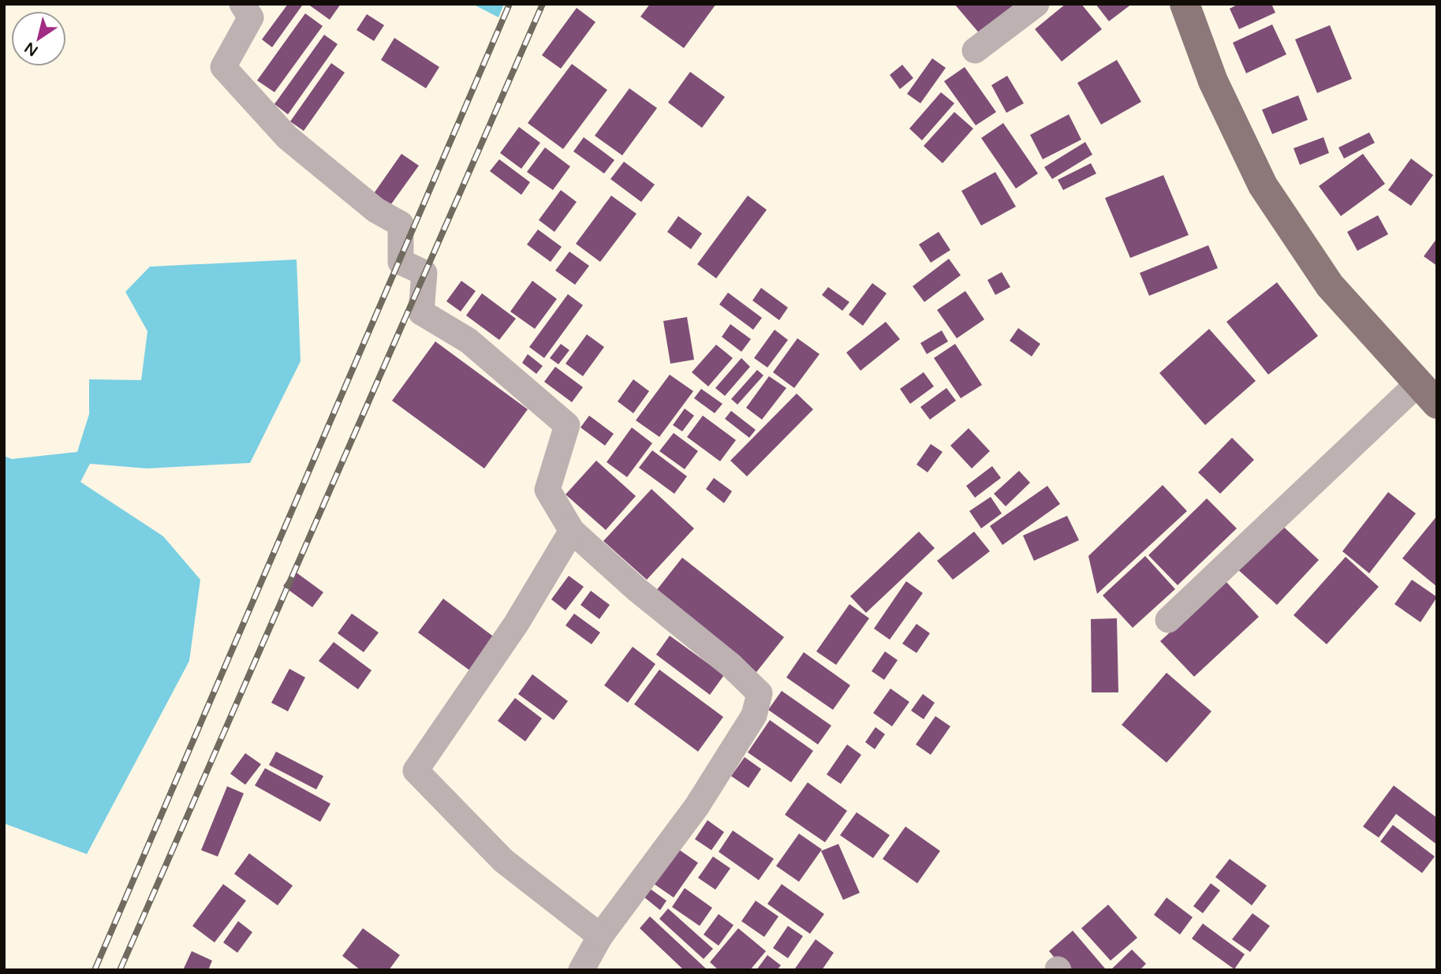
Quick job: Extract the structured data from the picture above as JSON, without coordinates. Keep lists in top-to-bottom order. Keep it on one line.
{"north":"bottom left"}
